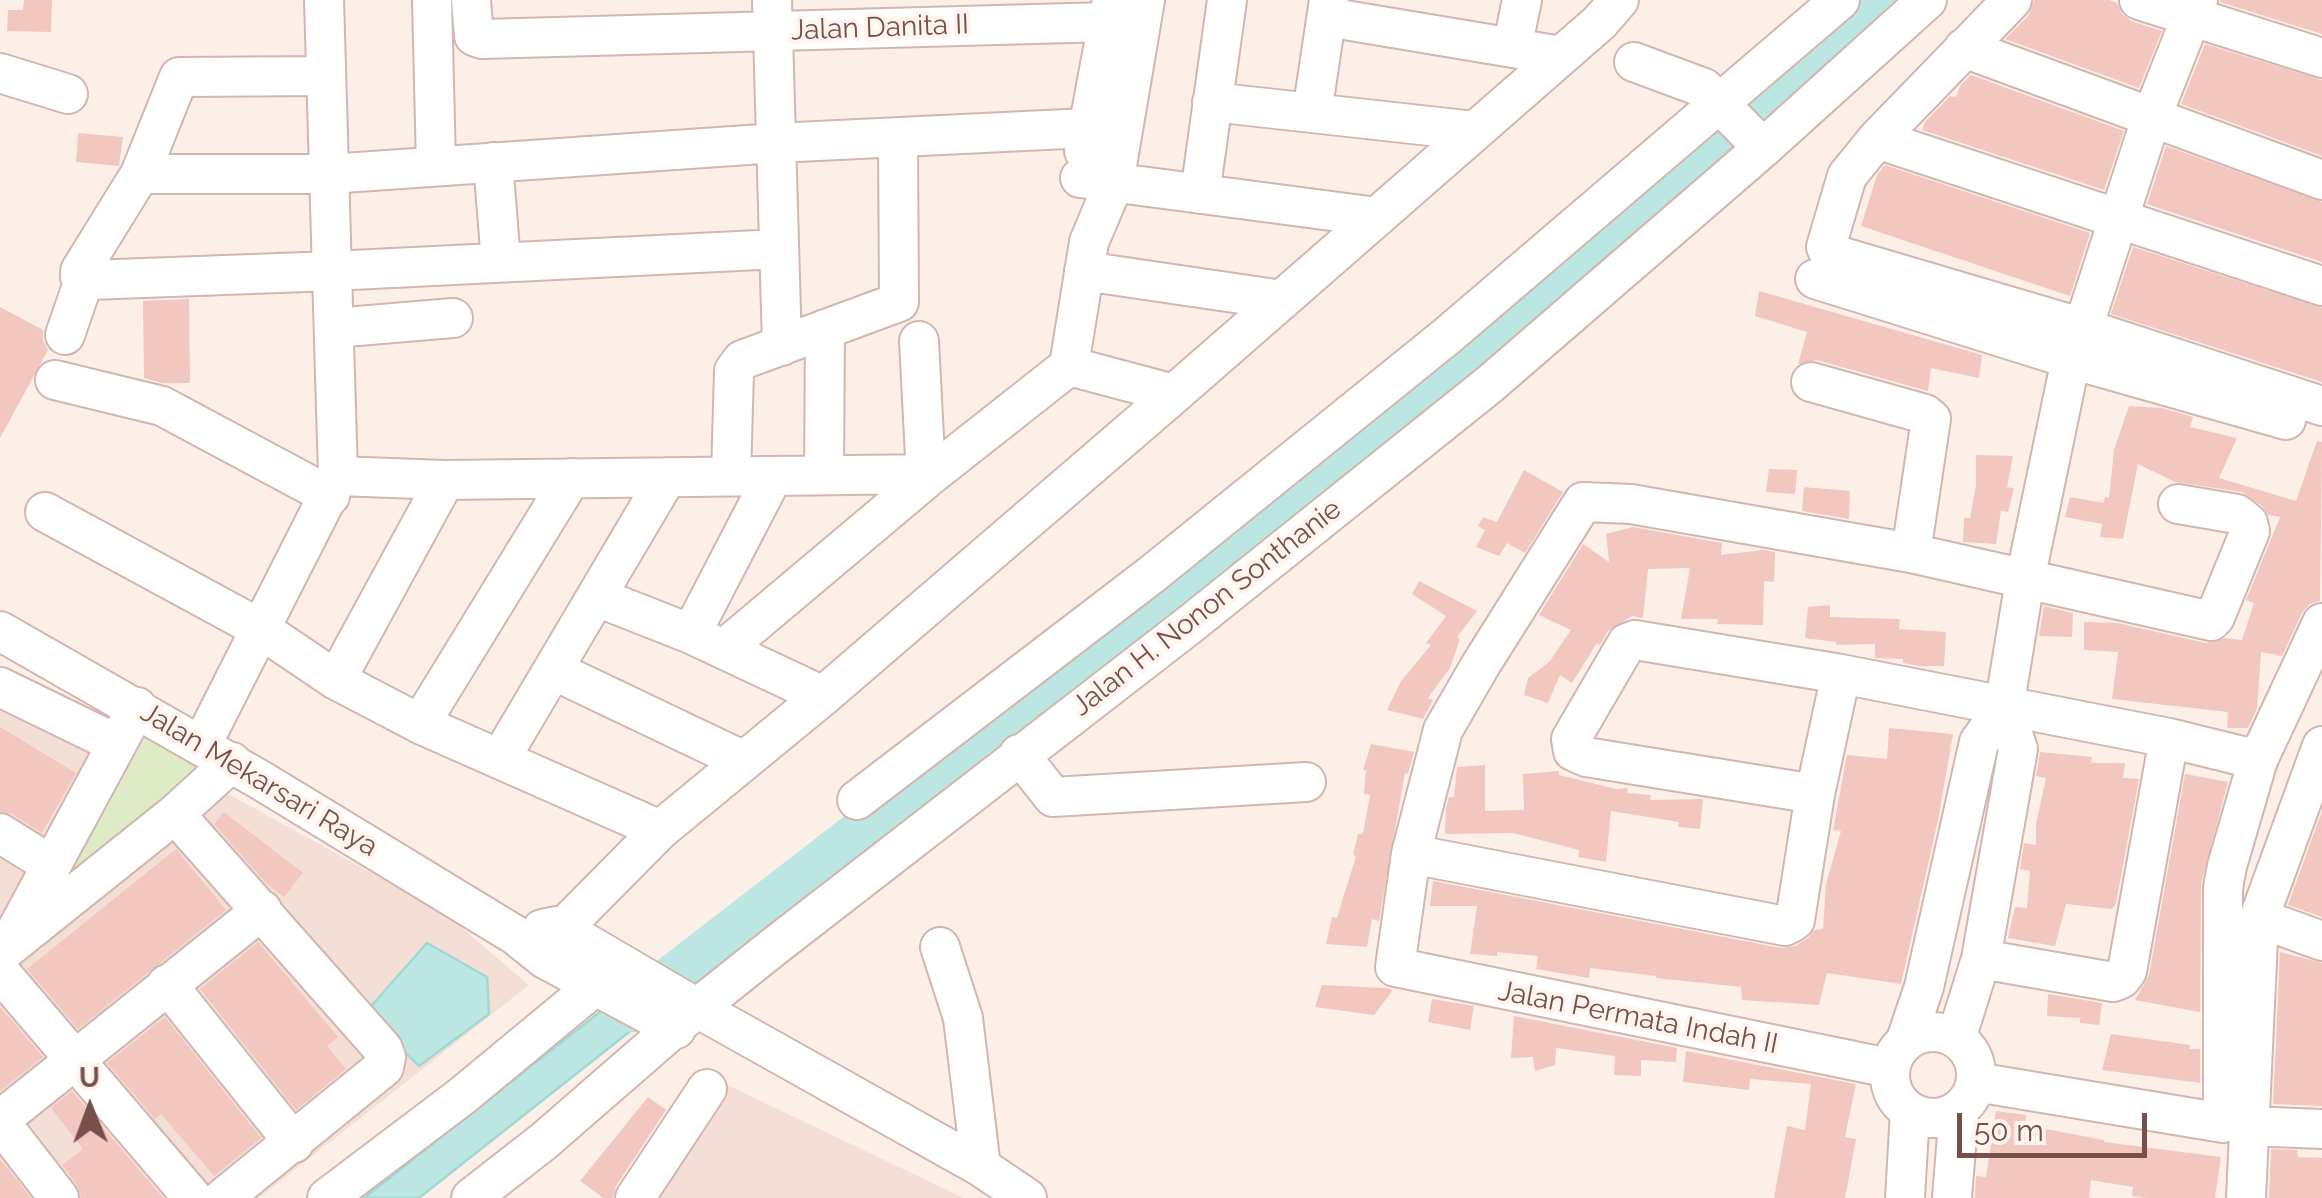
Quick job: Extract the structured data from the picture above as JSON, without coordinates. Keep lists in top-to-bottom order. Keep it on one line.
{"streets":{"street":["Jalan Danita II","Jalan H. Nonon Sonthanie","Jalan Mekarsari Raya","Jalan Permata Indah II"]},"scale_bar":"50 m","north":"top"}
